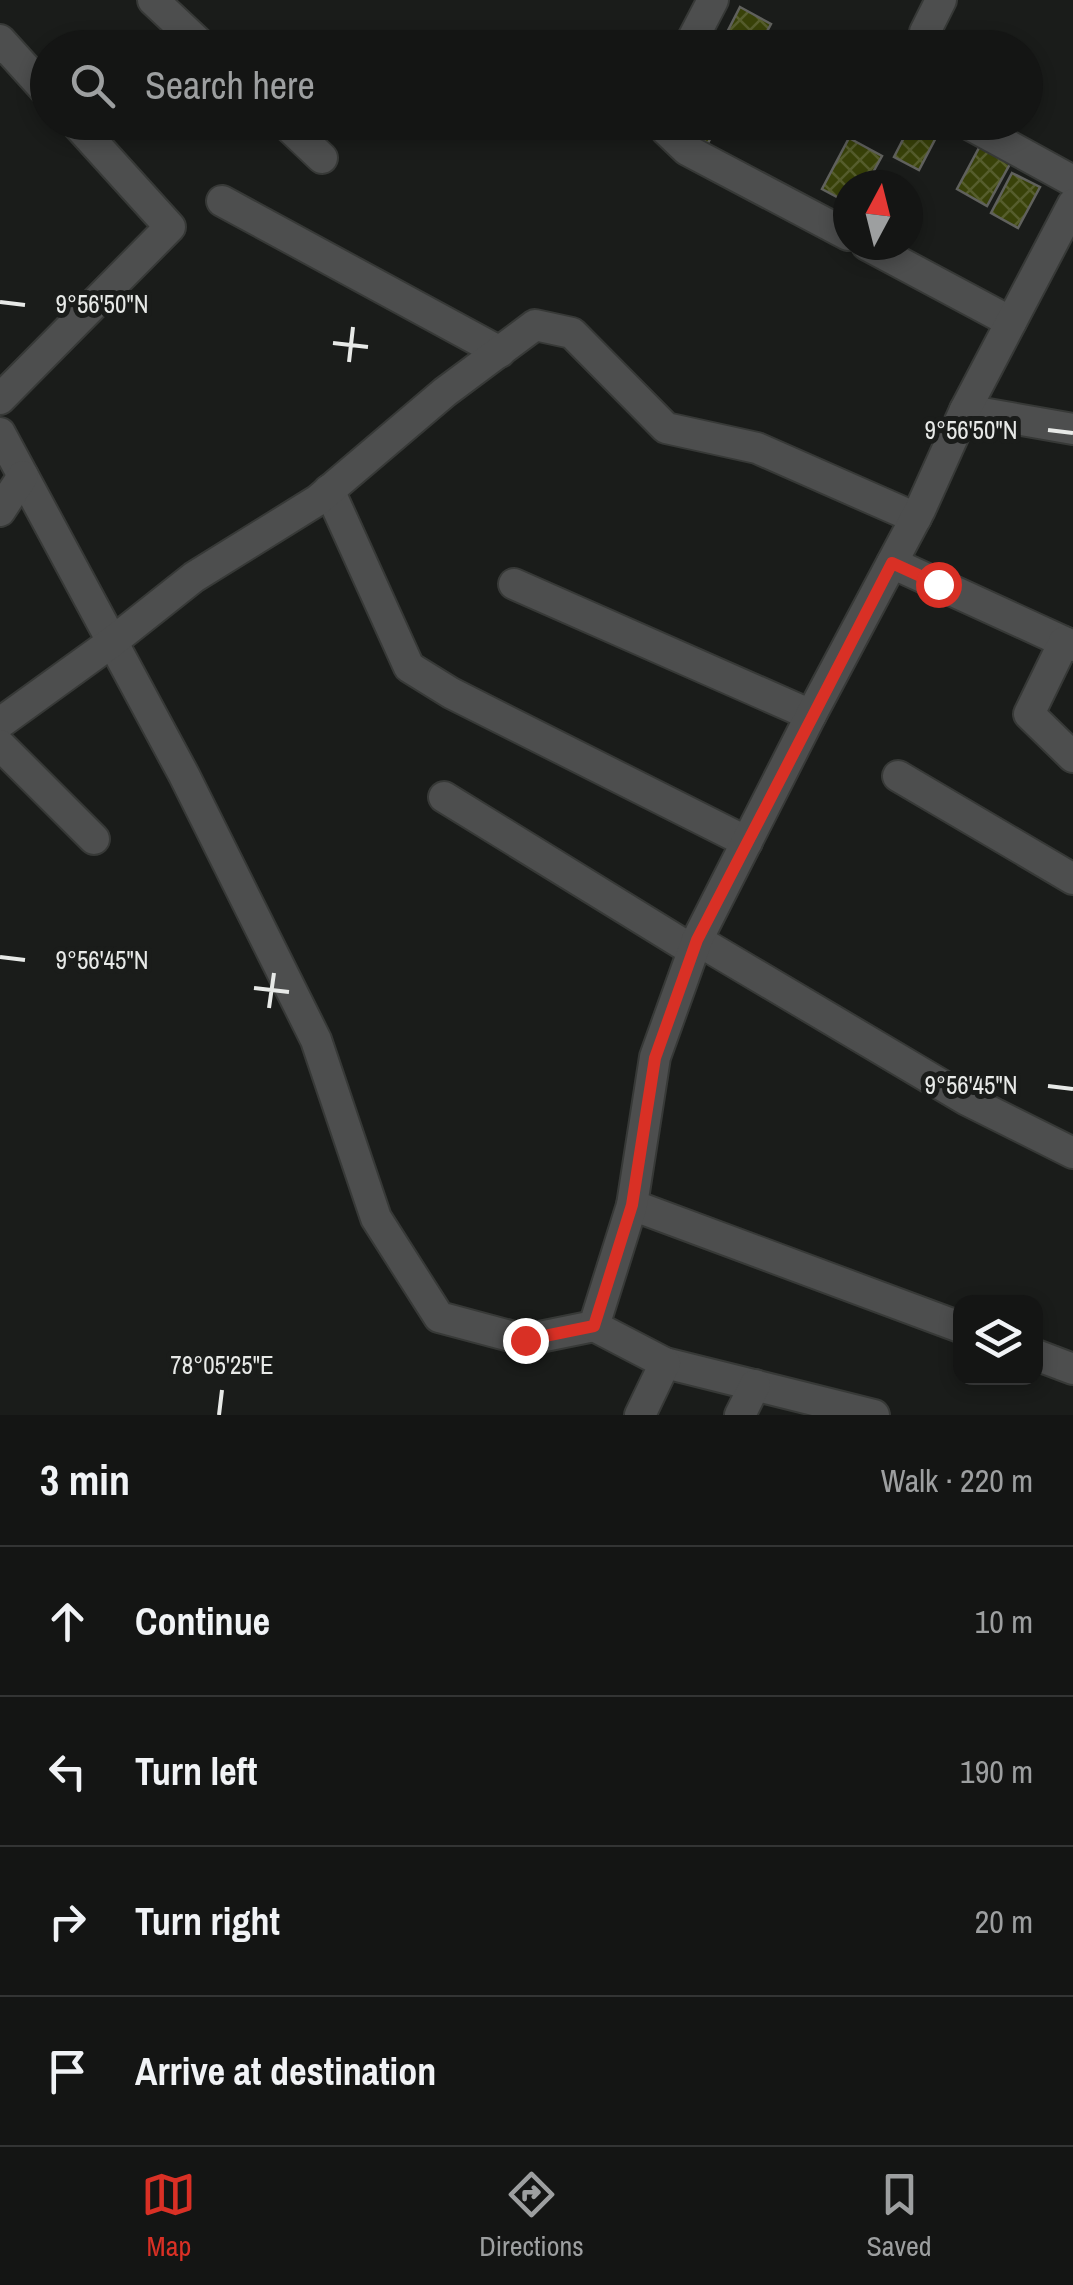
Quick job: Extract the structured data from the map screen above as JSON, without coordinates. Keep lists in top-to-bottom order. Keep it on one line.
{"north":"top","page":{"search":"Search here","heading":["3 min","Walk · 220 m"],"list":[["Continue","10 m"],["Turn left","190 m"],["Turn right","20 m"],"Arrive at destination"],"nav":["Map","Directions","Saved"]},"coordinates":["9°56'50\"N","9°56'45\"N","78°05'25\"E"]}
